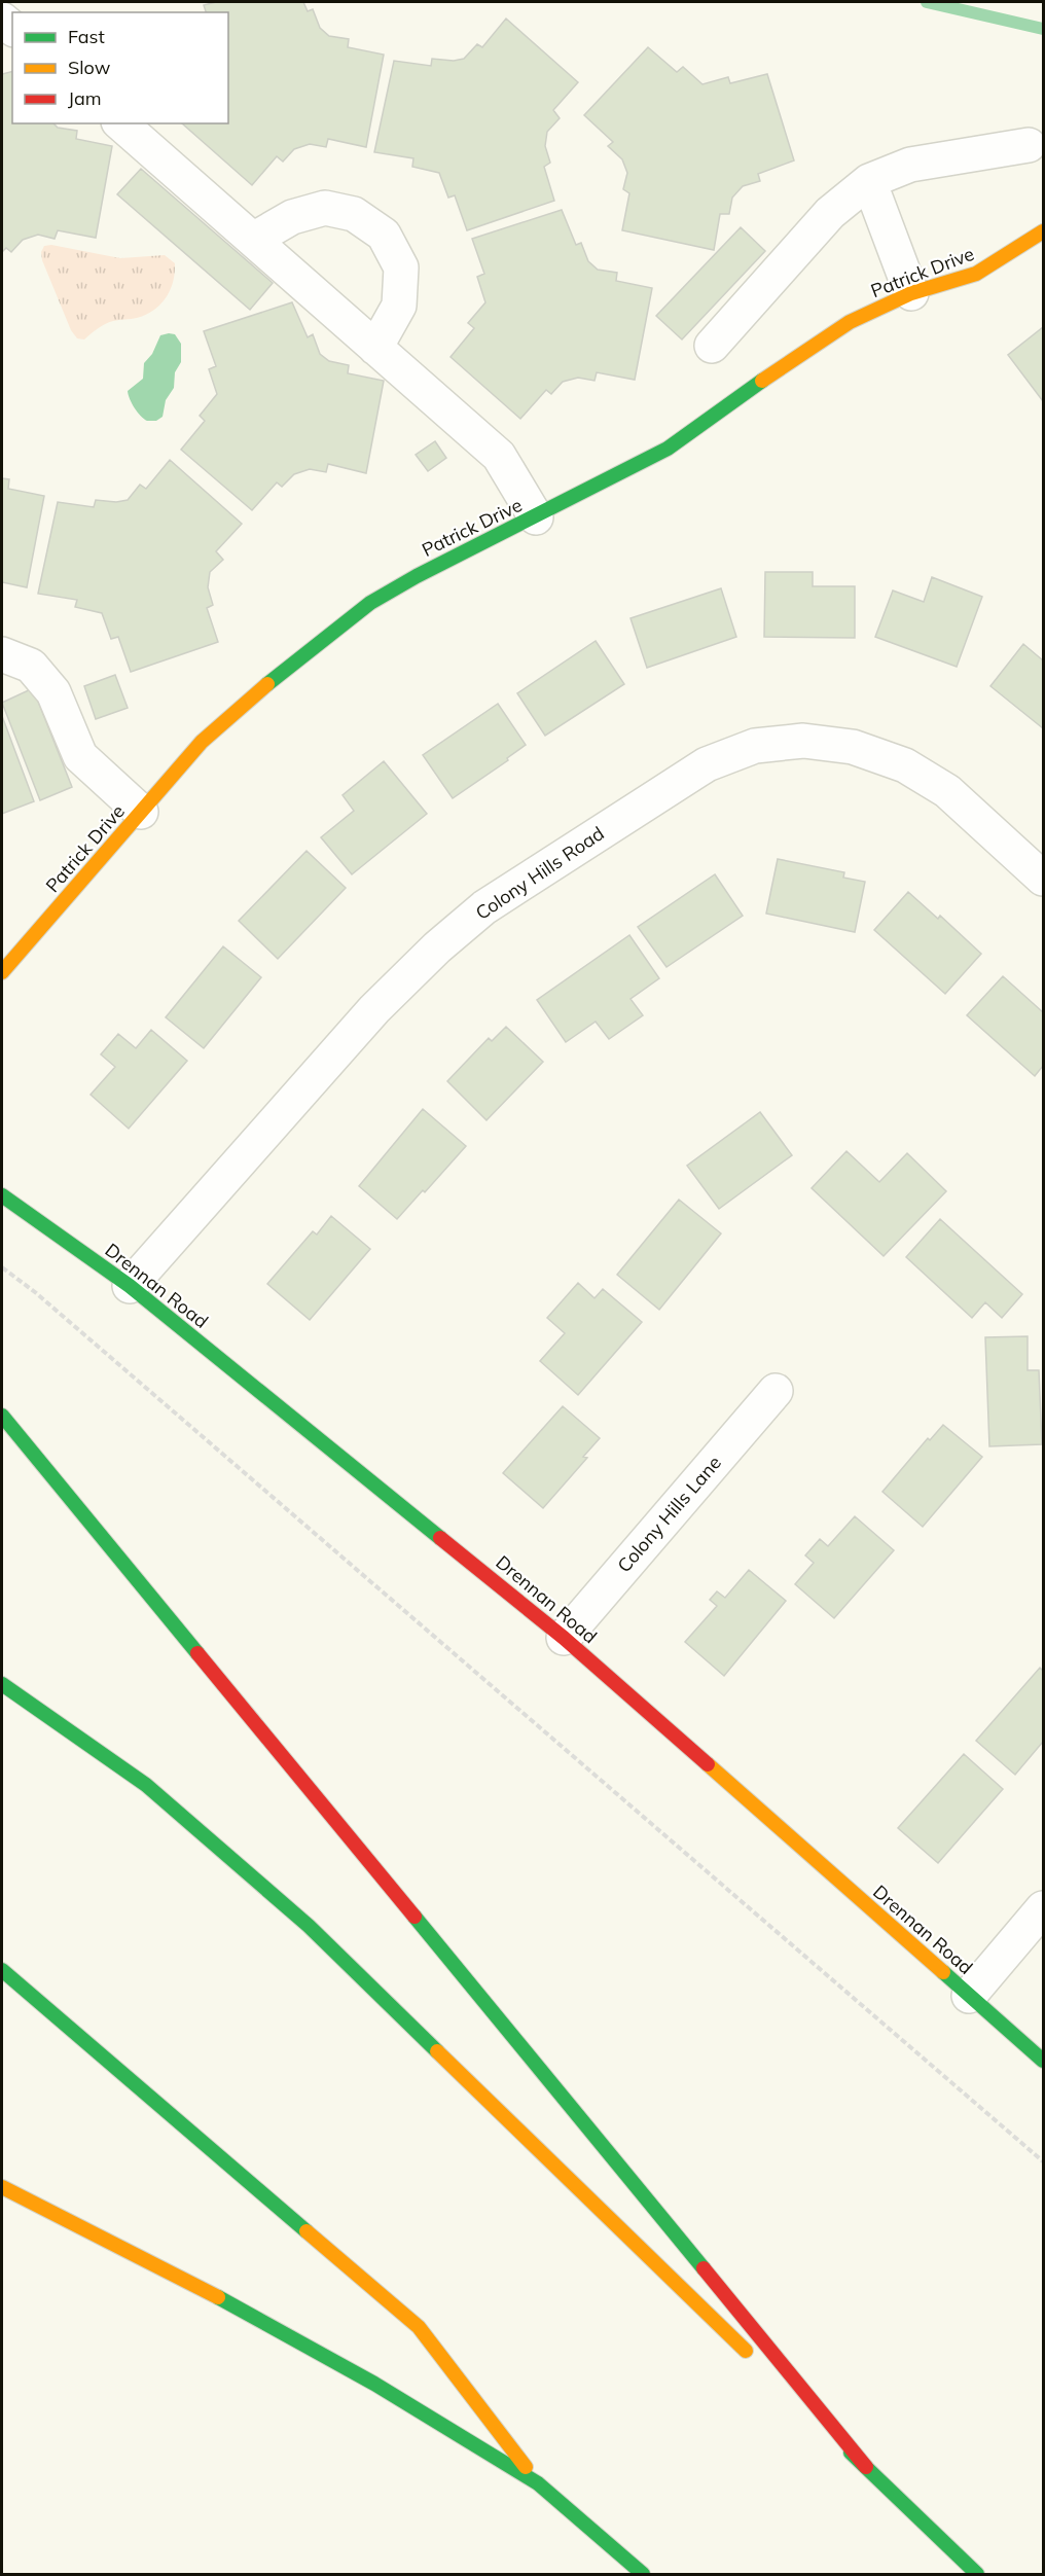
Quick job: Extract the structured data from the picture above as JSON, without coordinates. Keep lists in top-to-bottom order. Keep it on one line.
{"streets":{"main road":["Patrick Drive","Drennan Road"],"street":["Colony Hills Road","Colony Hills Lane"]},"crossings":[["Colony Hills Road","Drennan Road"],["Drennan Road","Colony Hills Lane"]],"legend":["Fast","Slow","Jam"]}
